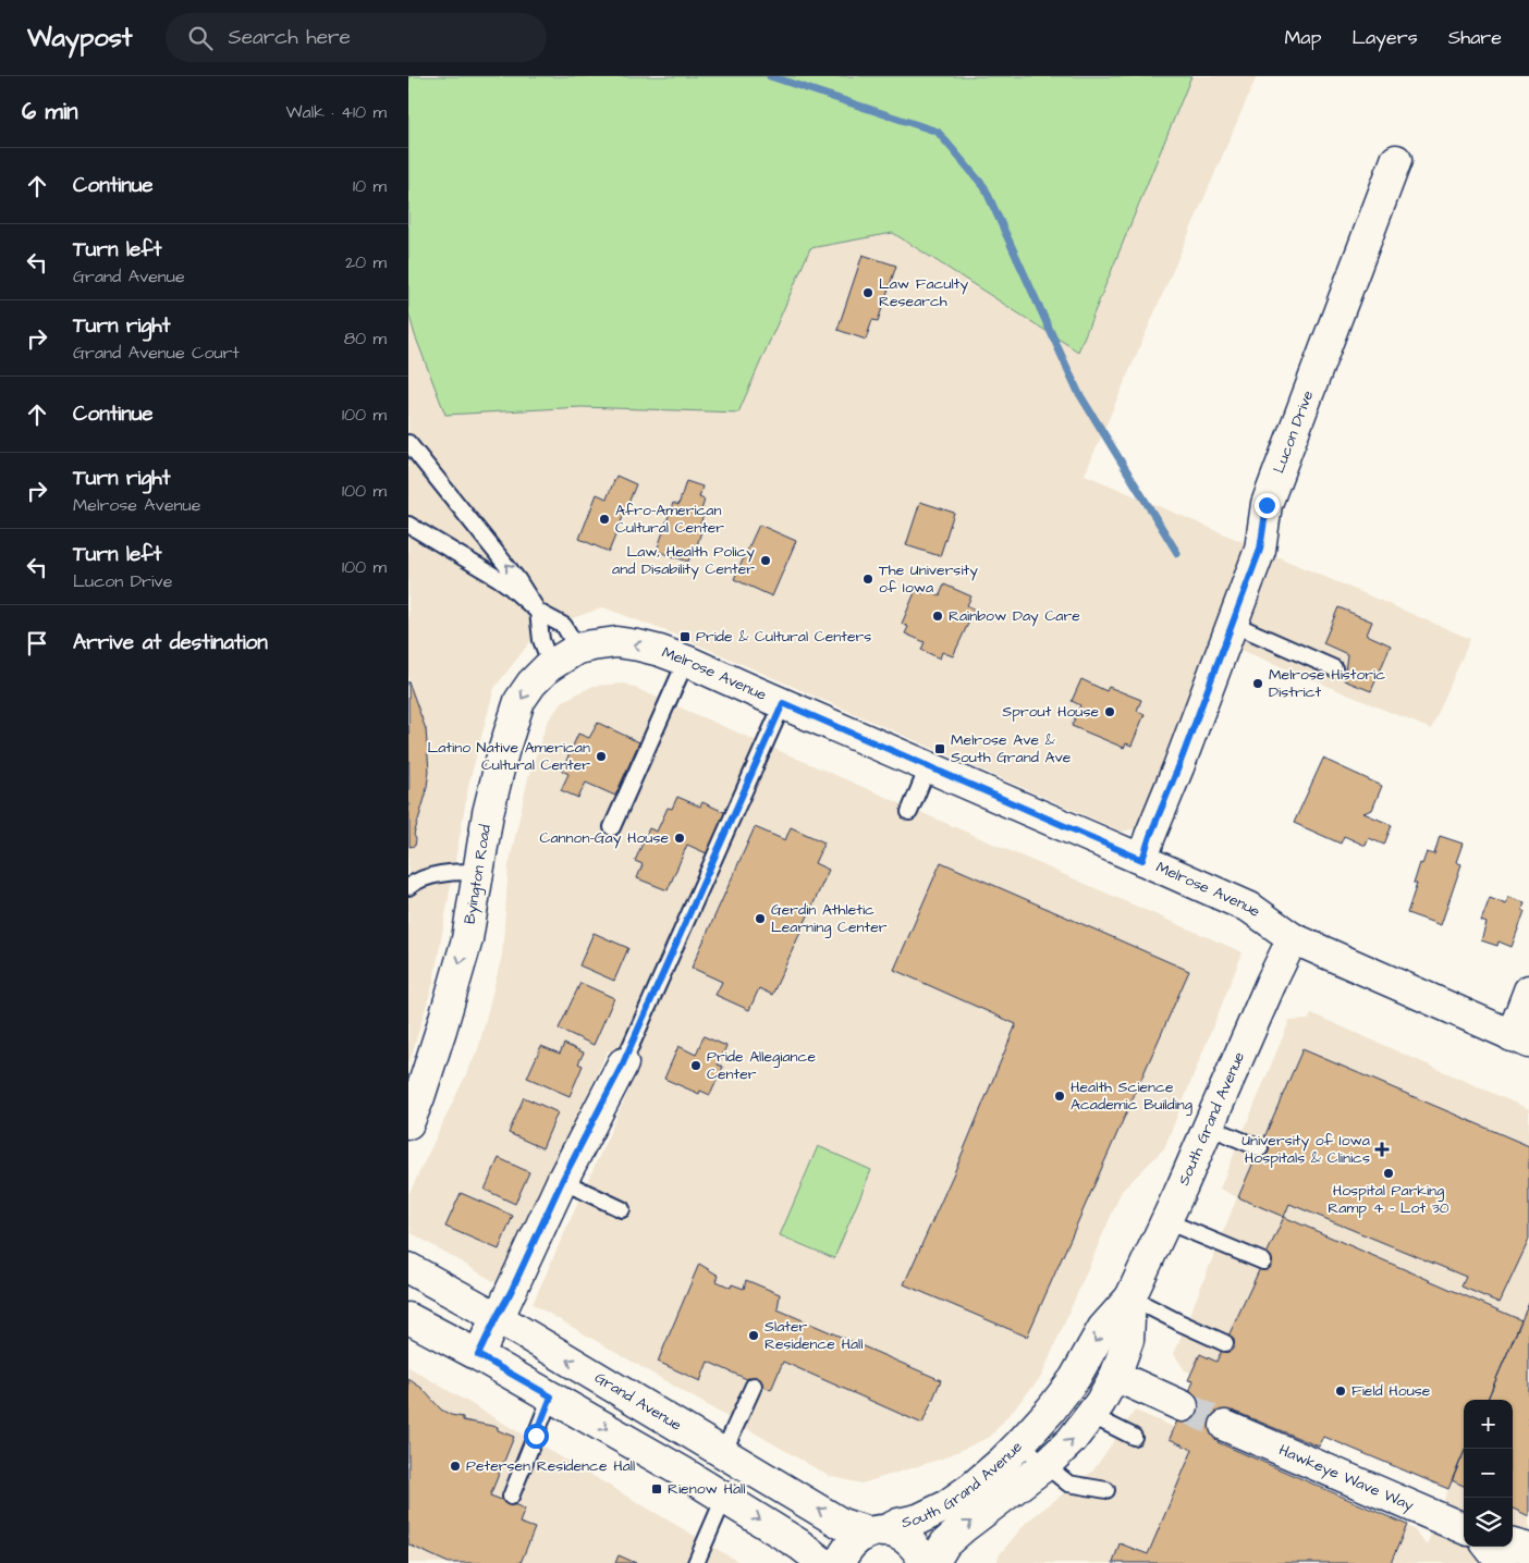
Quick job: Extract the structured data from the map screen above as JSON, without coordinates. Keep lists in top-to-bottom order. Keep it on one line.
{"streets":{"main road":["Lucon Drive","Melrose Avenue","Byington Road","South Grand Avenue","Grand Avenue","Hawkeye Wave Way"]},"crossings":[["Lucon Drive","Melrose Avenue"],["Melrose Avenue","Byington Road"],["Melrose Avenue","South Grand Avenue"],["South Grand Avenue","Grand Avenue"]],"one_way":["Byington Road"],"places":{"other":["Law Faculty Research","Afro-American Cultural Center","Law, Health Policy and Disability Center","The University of Iowa","Rainbow Day Care","Melrose Historic District","Sprout House","Latino Native American Cultural Center","Cannon-Gay House","Gerdin Athletic Learning Center","Pride Allegiance Center","Health Science Academic Building","Hospital Parking Ramp 4 - Lot 30","Slater Residence Hall","Field House","Petersen Residence Hall"],"transit":["Pride & Cultural Centers","Melrose Ave & South Grand Ave","Rienow Hall"],"health":["University of Iowa Hospitals & Clinics"]},"page":{"header":"Waypost","search":"Search here","nav":["Map","Layers","Share"],"heading":["6 min","Walk · 410 m"],"list":[["Continue","10 m"],["Turn left","Grand Avenue","20 m"],["Turn right","Grand Avenue Court","80 m"],["Continue","100 m"],["Turn right","Melrose Avenue","100 m"],["Turn left","Lucon Drive","100 m"],"Arrive at destination"],"map_buttons":["+","−"]}}
